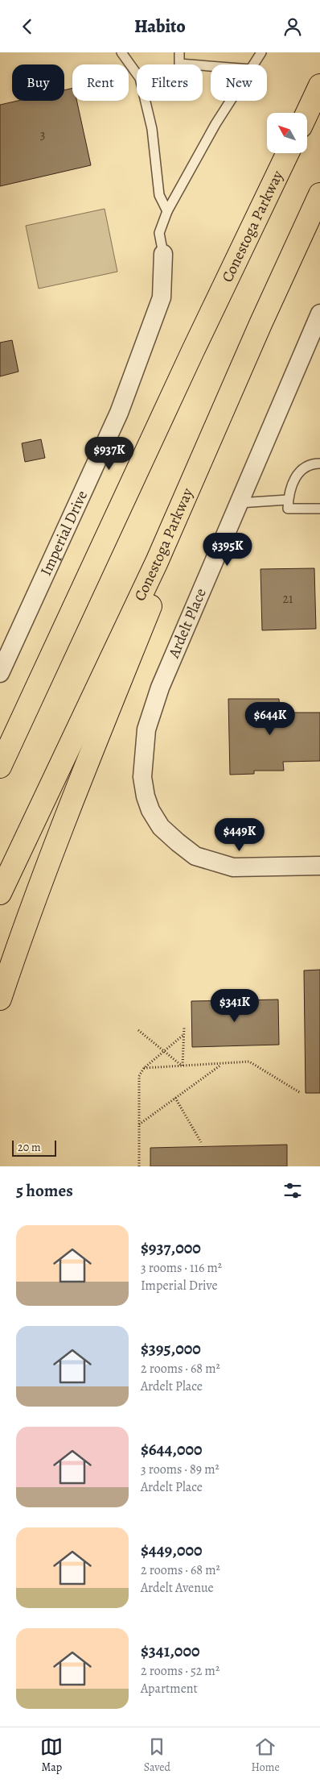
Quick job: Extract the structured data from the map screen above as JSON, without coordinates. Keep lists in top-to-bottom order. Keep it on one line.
{"streets":{"highway":["Conestoga Parkway"],"street":["Imperial Drive","Ardelt Place"]},"house_numbers":["3","21"],"scale_bar":"20 m","north":"top left","page":{"header":"Habito","chip":["Buy","Rent","Filters","New"],"price":["$937K","$395K","$644K","$449K","$341K"],"scale":"20 m","heading":"5 homes","list":[{"name":"$937,000","note":"3 rooms · 116 m² · Imperial Drive"},{"name":"$395,000","note":"2 rooms · 68 m² · Ardelt Place"},{"name":"$644,000","note":"3 rooms · 89 m² · Ardelt Place"},{"name":"$449,000","note":"2 rooms · 68 m² · Ardelt Avenue"},{"name":"$341,000","note":"2 rooms · 52 m² · Apartment"}],"tabs":["Map","Saved","Home"]}}
